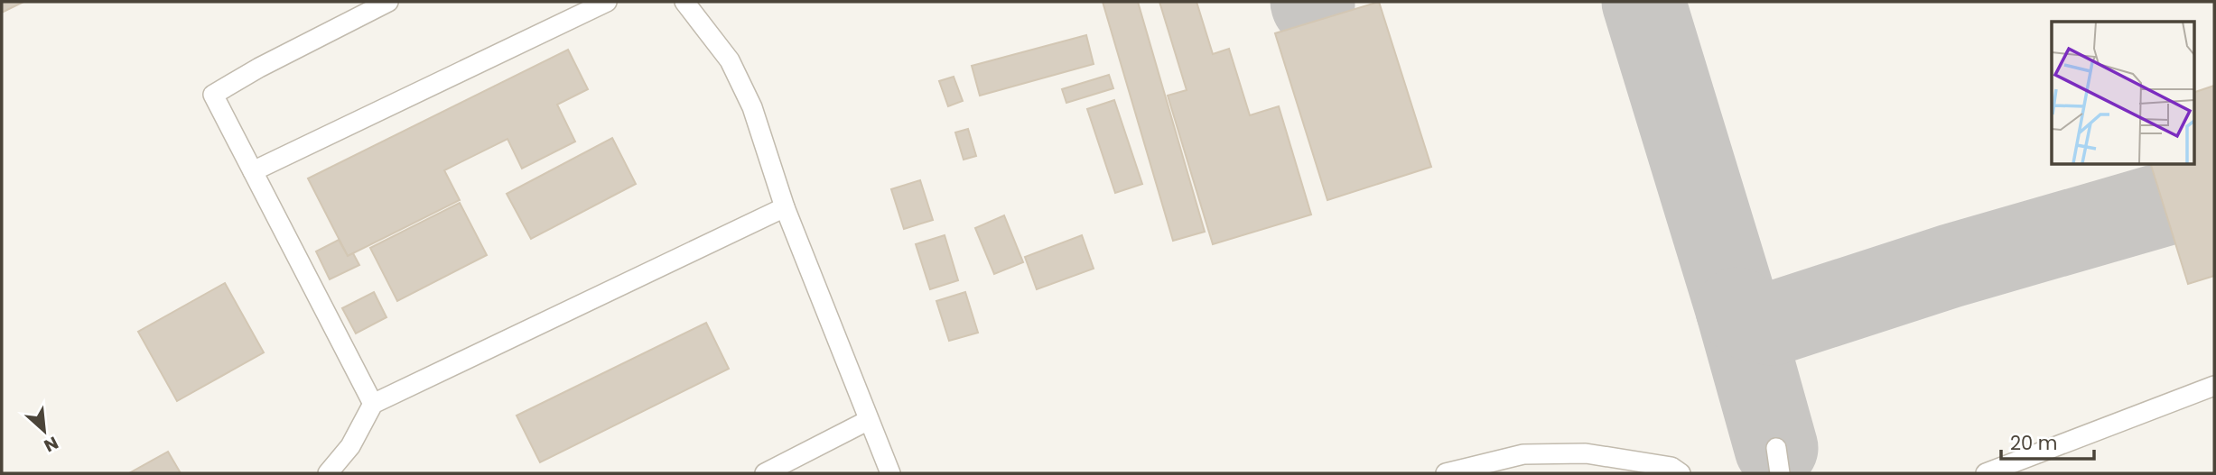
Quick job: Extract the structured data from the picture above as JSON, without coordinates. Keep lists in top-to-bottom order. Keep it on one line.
{"scale_bar":"20 m","north":"bottom right"}
